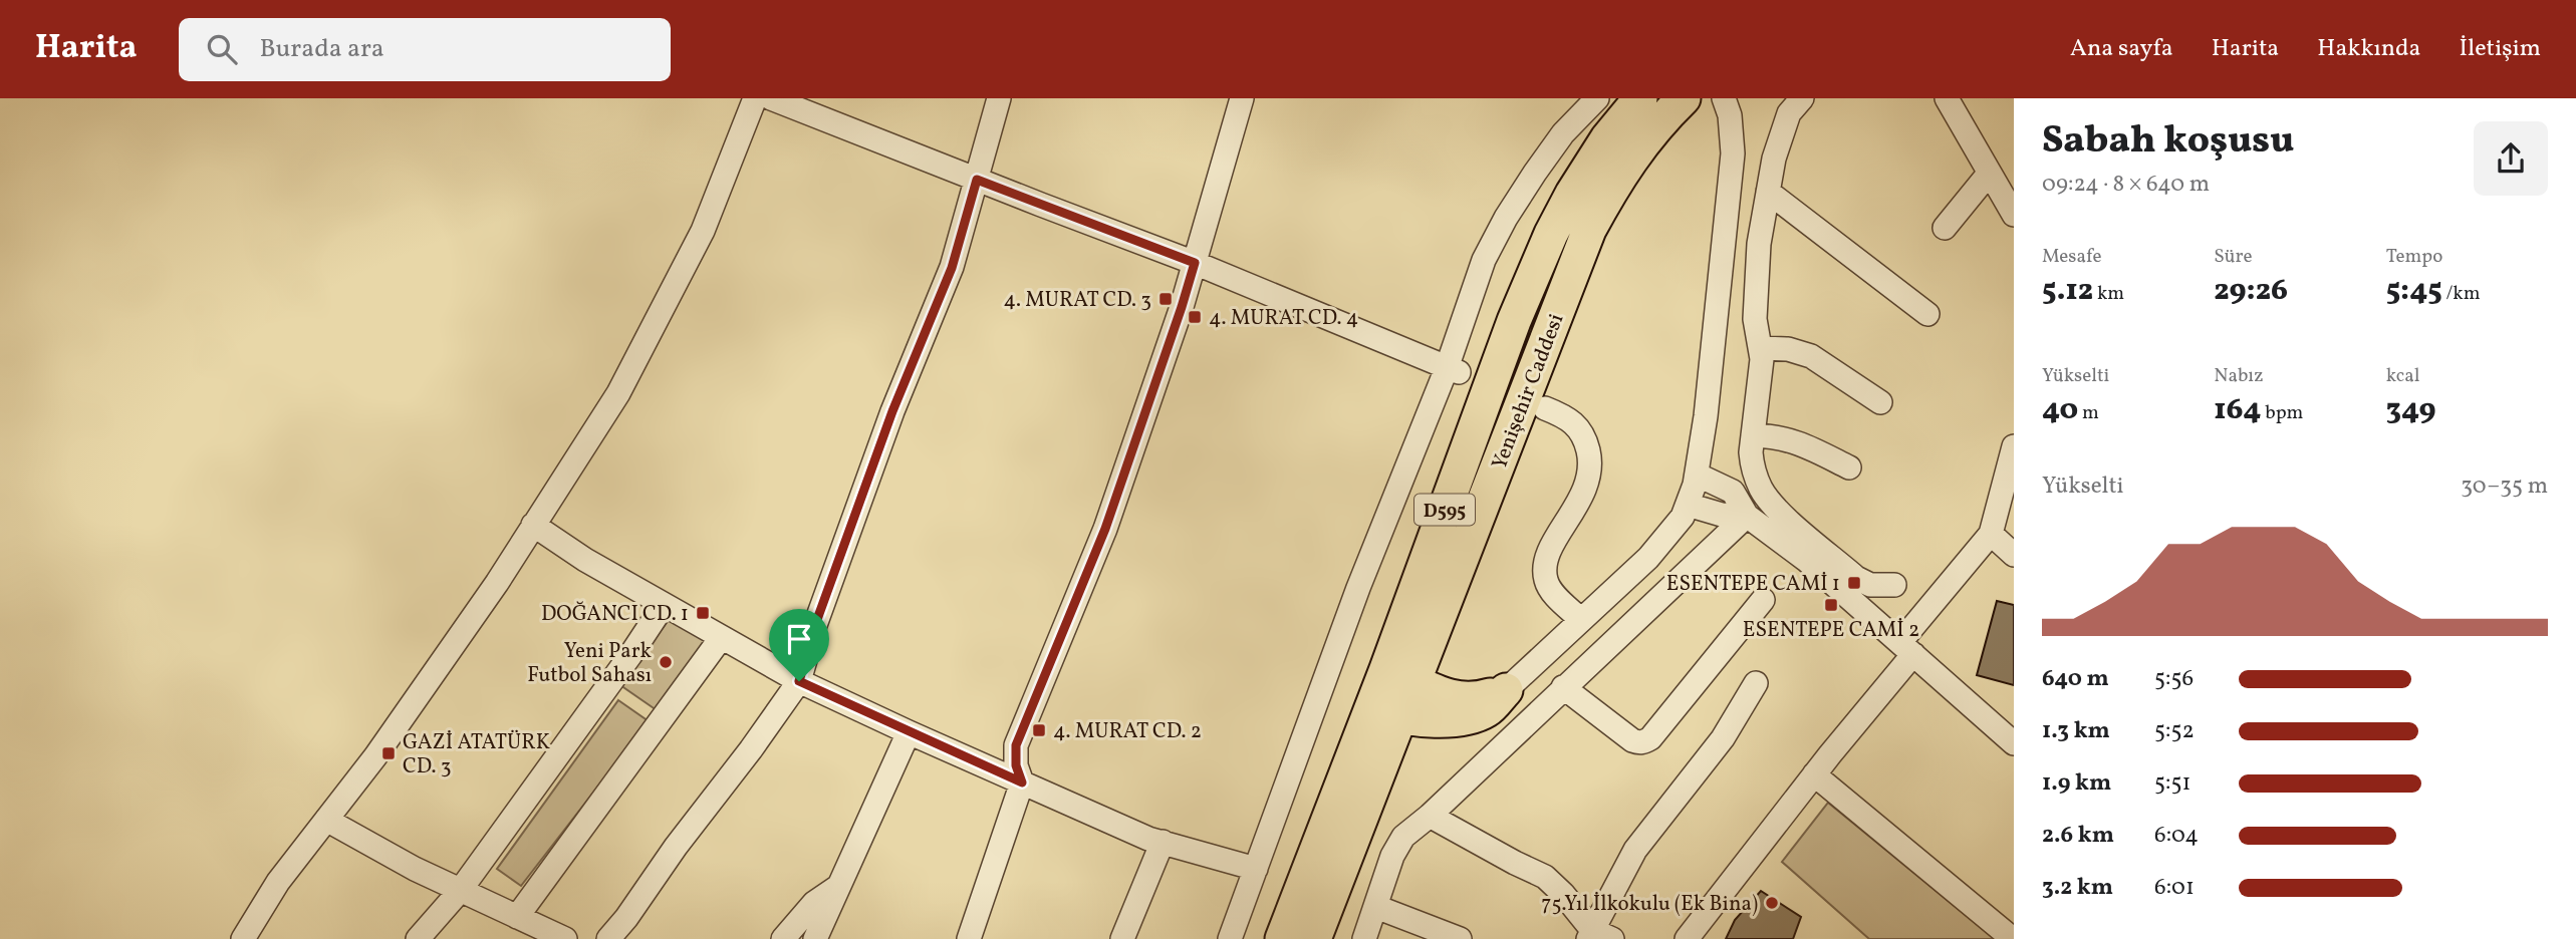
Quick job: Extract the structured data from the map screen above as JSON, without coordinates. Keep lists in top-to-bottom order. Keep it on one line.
{"streets":{"highway":["Yenişehir Caddesi","D595"]},"places":{"transit":["4. MURAT CD. 3","4. MURAT CD. 4","ESENTEPE CAMİ 1","ESENTEPE CAMİ 2","DOĞANCI CD. 1","4. MURAT CD. 2","GAZİ ATATÜRK CD. 3"],"other":["Yeni Park Futbol Sahası","75.Yıl İlkokulu (Ek Bina)"]},"page":{"header":"Harita","search":"Burada ara","nav":["Ana sayfa","Harita","Hakkında","İletişim"],"heading":["Sabah koşusu","09:24 · 8 × 640 m"],"stats":[["Mesafe","5.12 km"],["Süre","29:26"],["Tempo","5:45 /km"],["Yükselti","40 m"],["Nabız","164 bpm"],["kcal","349"]],"chart":["Yükselti","30–35 m"],"list":[{"name":"640 m","note":"5:56"},{"name":"1.3 km","note":"5:52"},{"name":"1.9 km","note":"5:51"},{"name":"2.6 km","note":"6:04"},{"name":"3.2 km","note":"6:01"}]}}
